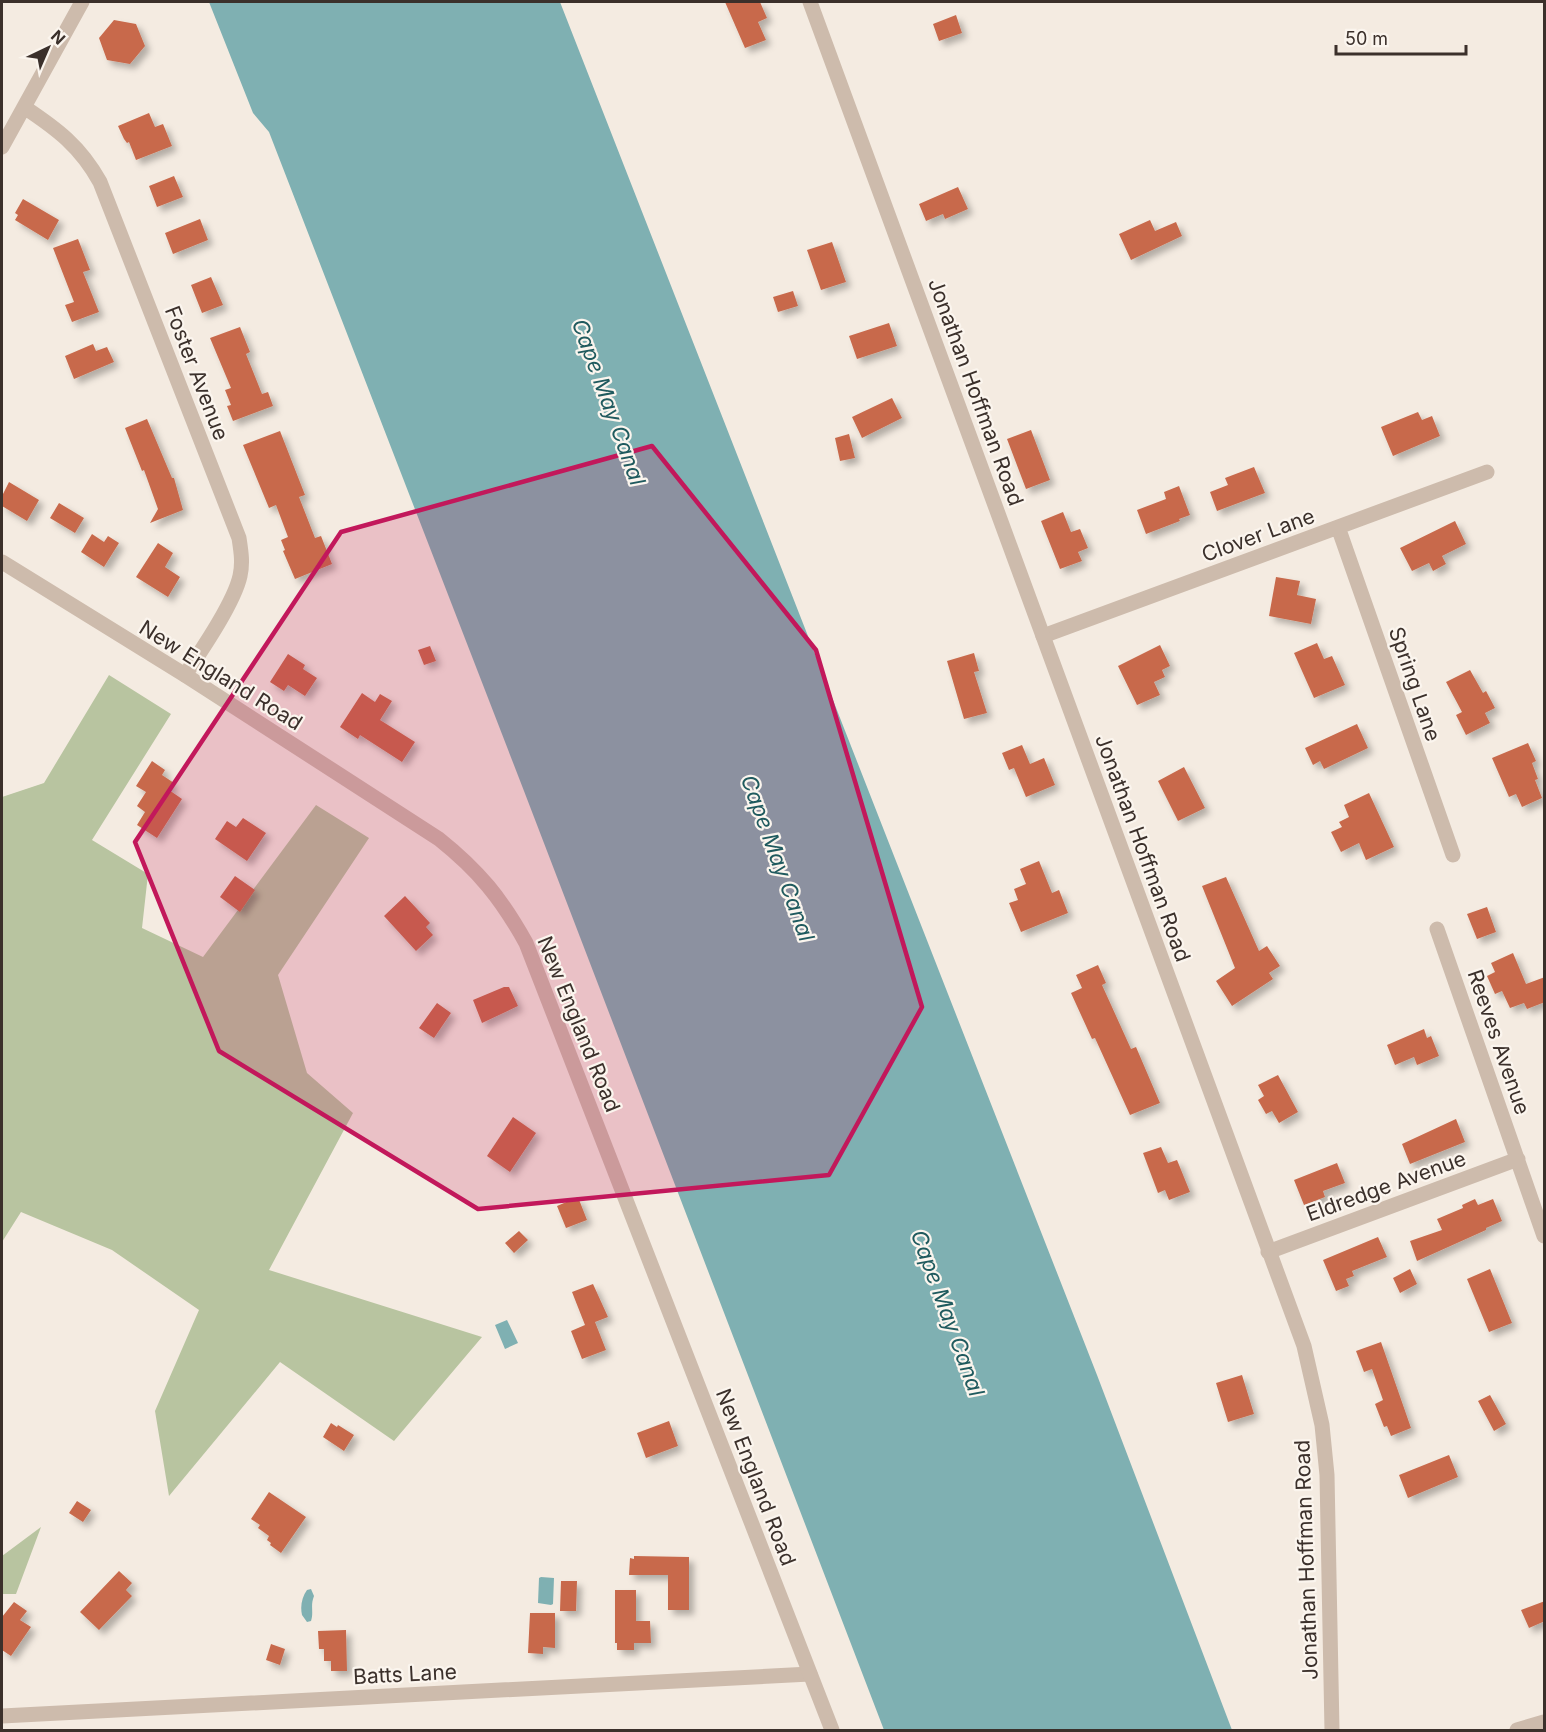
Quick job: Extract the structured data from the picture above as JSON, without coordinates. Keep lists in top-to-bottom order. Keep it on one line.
{"streets":{"street":["Foster Avenue","Jonathan Hoffman Road","Clover Lane","New England Road","Spring Lane","Reeves Avenue","Eldredge Avenue","Batts Lane"]},"crossings":[["Foster Avenue","New England Road"],["Jonathan Hoffman Road","Clover Lane"],["Jonathan Hoffman Road","Eldredge Avenue"],["Clover Lane","Spring Lane"],["New England Road","Batts Lane"],["Reeves Avenue","Eldredge Avenue"]],"water":["Cape May Canal"],"scale_bar":"50 m","north":"top right"}
